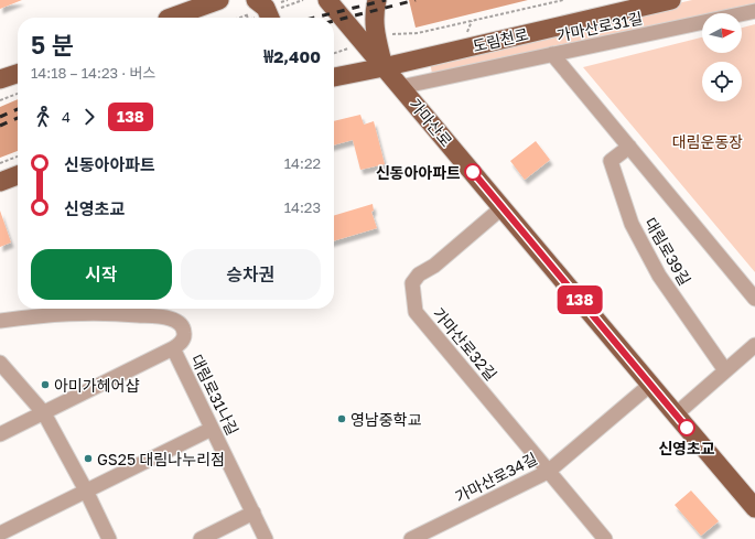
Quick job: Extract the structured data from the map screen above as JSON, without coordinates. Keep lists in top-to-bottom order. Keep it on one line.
{"streets":{"main road":["도림천로","가마산로"],"street":["가마산로31길","대림로39길","가마산로32길","대림로31나길","가마산로34길"]},"crossings":[["가마산로31길","가마산로"],["가마산로31길","대림로39길"],["도림천로","가마산로"],["가마산로","가마산로32길"],["가마산로","가마산로34길"],["가마산로32길","가마산로34길"]],"parks":["대림운동장"],"places":["신동아아파트","아미가헤어샵","영남중학교","신영초교","GS25 대림나누리점"],"lines":["bus line 138"],"north":"right","page":{"on_map":"138","heading":["5 분","14:18 – 14:23 · 버스","₩2,400"],"legs":["4","138"],"list":[{"name":"신동아아파트","value":"14:22"},{"name":"신영초교","value":"14:23"}],"buttons":["시작","승차권"]}}
